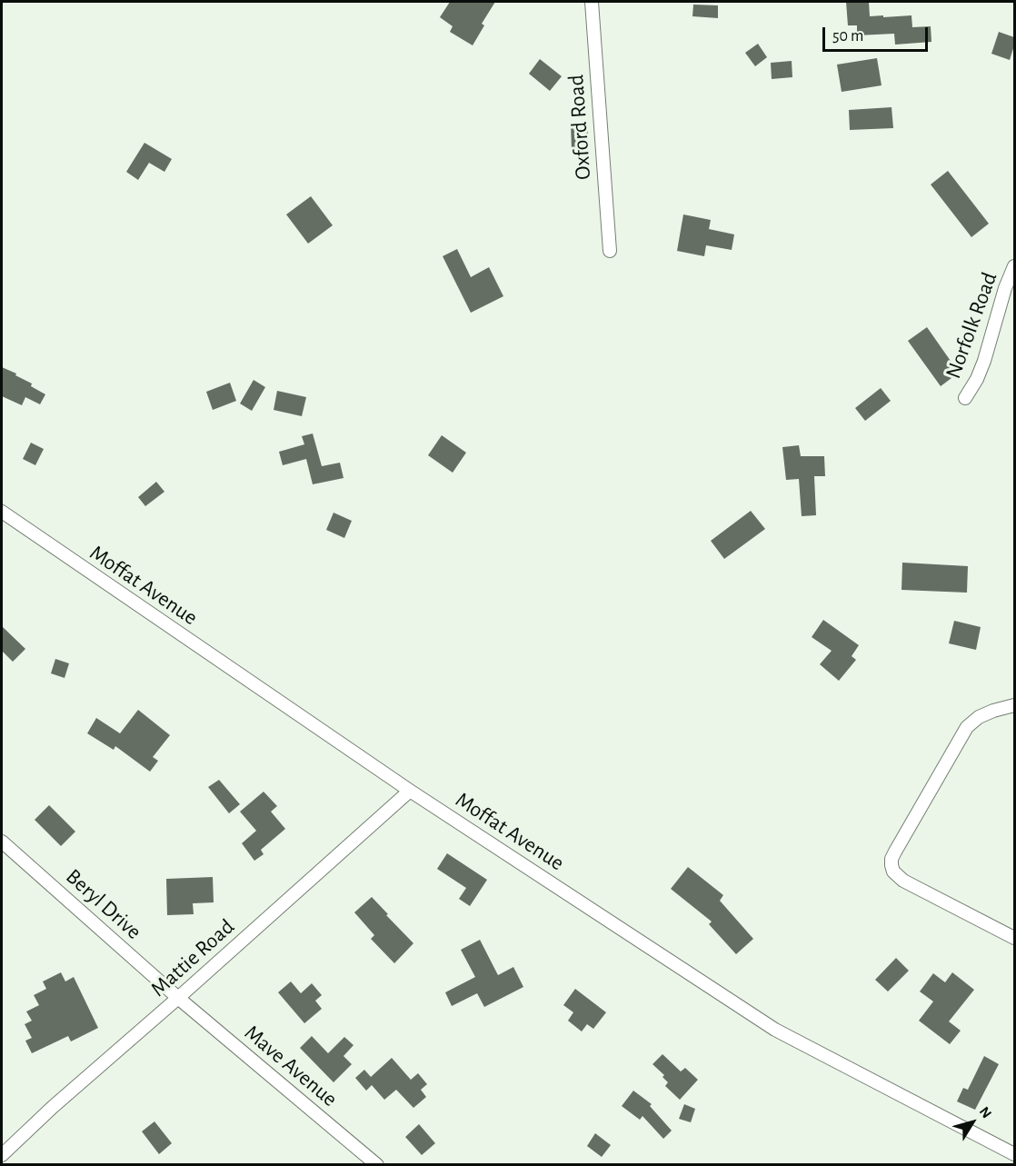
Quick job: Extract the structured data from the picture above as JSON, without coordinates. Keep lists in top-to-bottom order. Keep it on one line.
{"streets":{"street":["Oxford Road","Norfolk Road","Moffat Avenue","Beryl Drive","Mattie Road","Mave Avenue"]},"crossings":[["Moffat Avenue","Mattie Road"],["Beryl Drive","Mattie Road"],["Beryl Drive","Mave Avenue"],["Mattie Road","Mave Avenue"]],"scale_bar":"50 m","north":"top right"}
